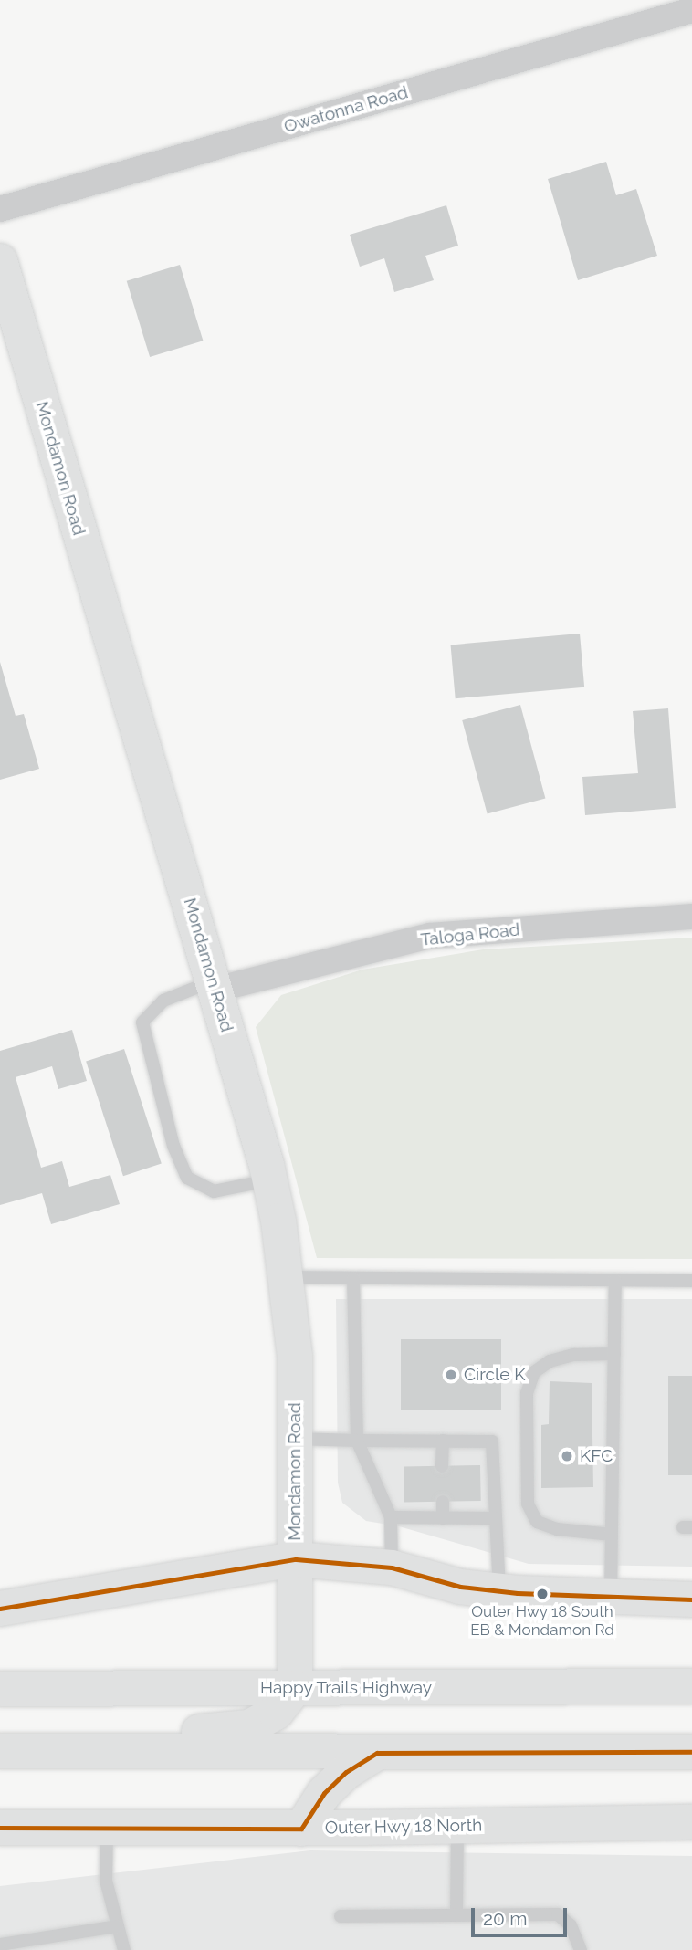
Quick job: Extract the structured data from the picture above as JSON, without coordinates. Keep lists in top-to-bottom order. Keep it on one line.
{"streets":{"street":["Owatonna Road","Mondamon Road","Taloga Road","Happy Trails Highway","Outer Hwy 18 North"]},"crossings":[["Mondamon Road","Taloga Road"],["Mondamon Road","Happy Trails Highway"]],"places":["Circle K","KFC","Outer Hwy 18 South EB & Mondamon Rd"],"scale_bar":"20 m"}
